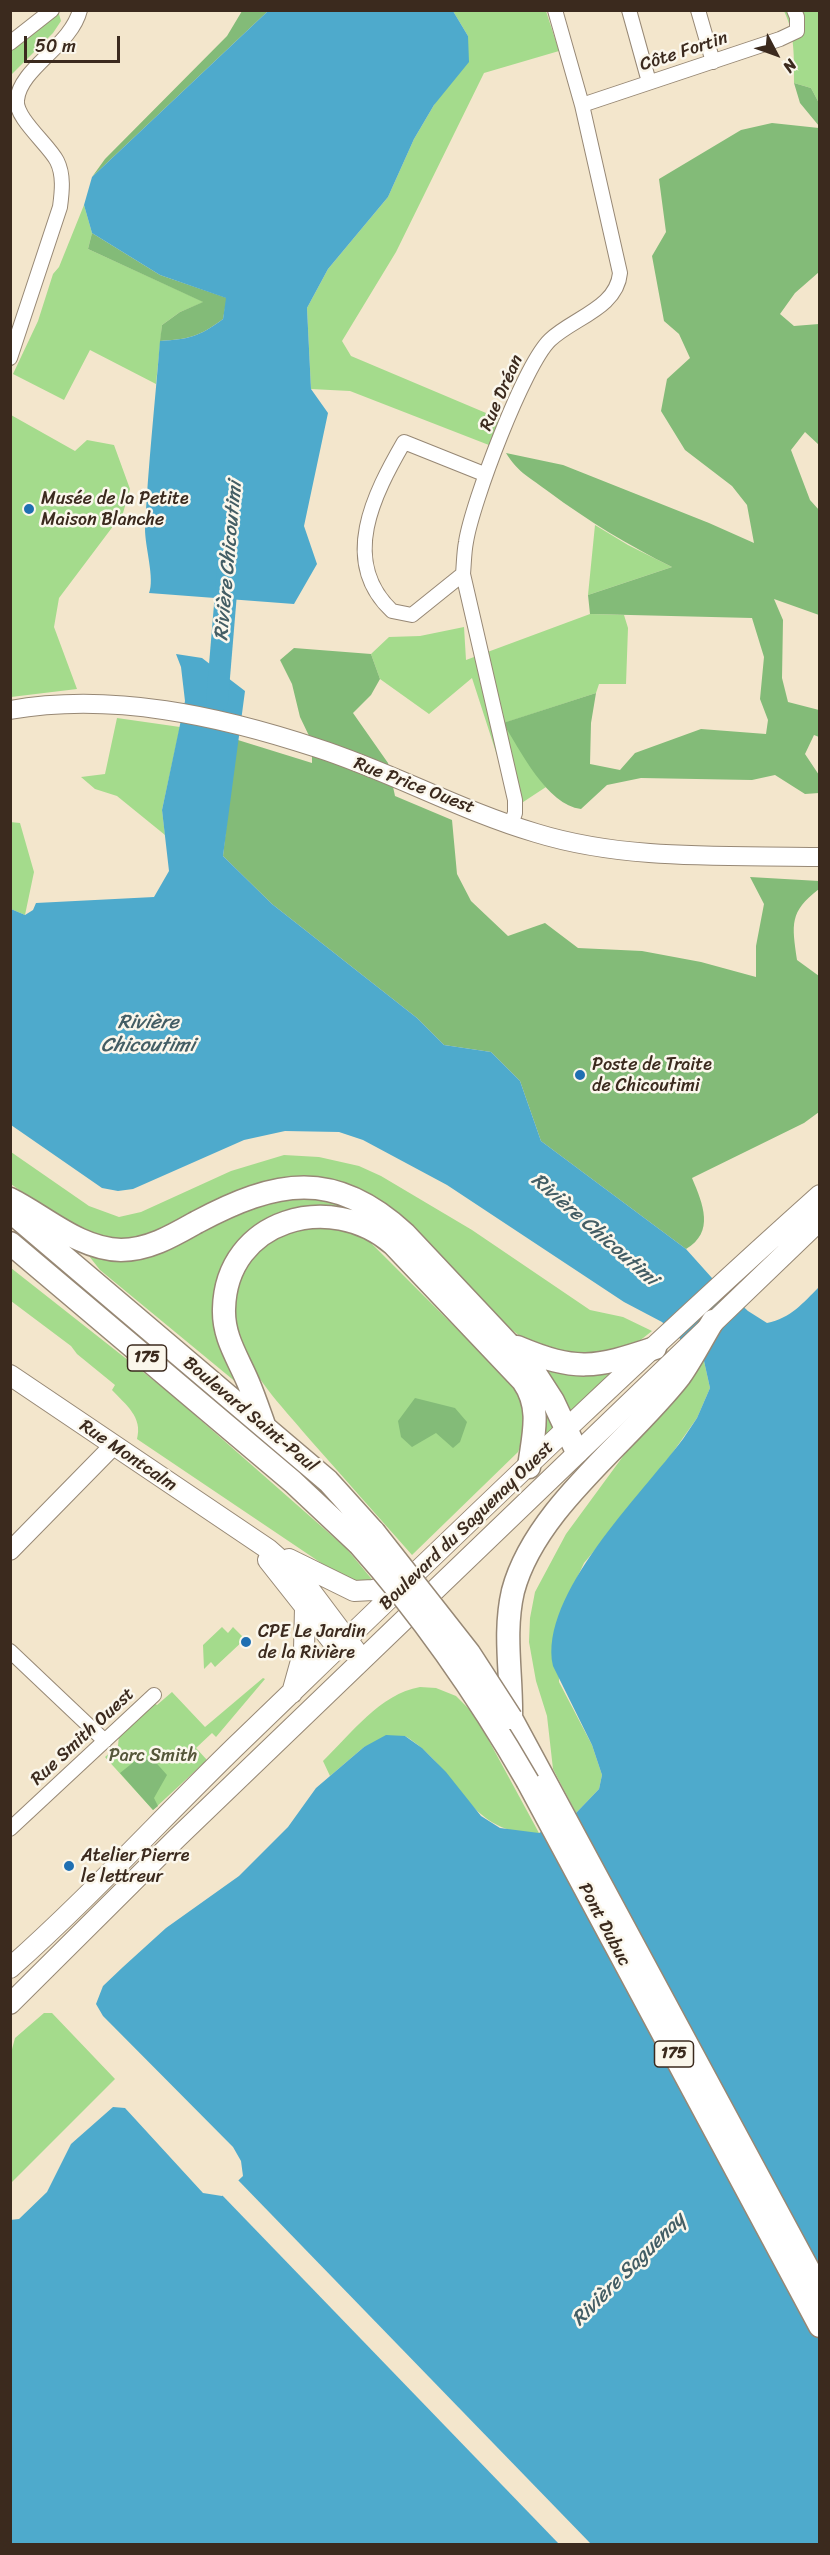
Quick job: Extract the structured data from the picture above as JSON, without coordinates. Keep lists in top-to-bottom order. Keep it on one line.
{"streets":{"main road":["175","Boulevard Saint-Paul","Rue Montcalm","Boulevard du Saguenay Ouest","Pont Dubuc"],"street":["Côte Fortin","Rue Dréan","Rue Price Ouest","Rue Smith Ouest"]},"crossings":[["Côte Fortin","Rue Dréan"],["Rue Dréan","Rue Price Ouest"],["Boulevard Saint-Paul","Pont Dubuc"],["Rue Montcalm","Boulevard du Saguenay Ouest"]],"water":["Rivière Chicoutimi","Rivière Saguenay"],"parks":["Parc Smith"],"places":["Musée de la Petite Maison Blanche","Poste de Traite de Chicoutimi","CPE Le Jardin de la Rivière","Atelier Pierre le lettreur"],"scale_bar":"50 m","north":"bottom right"}
